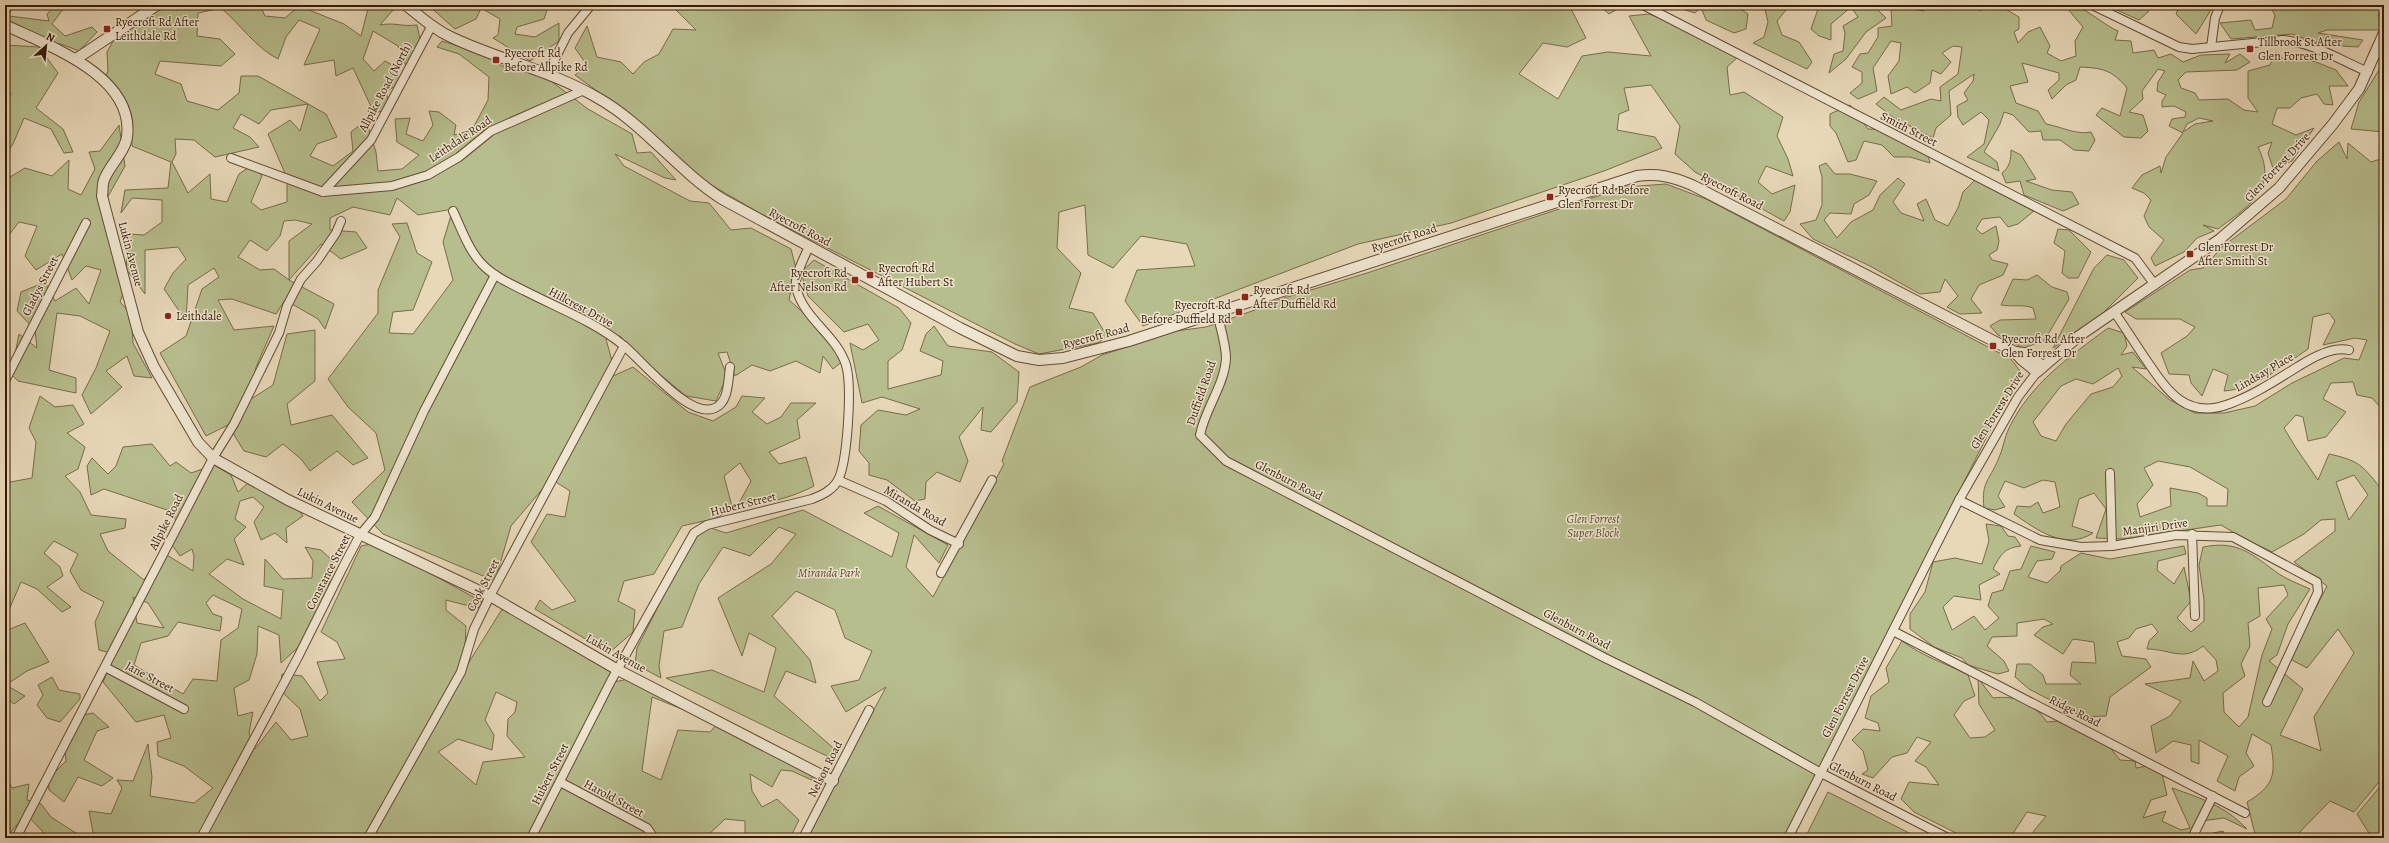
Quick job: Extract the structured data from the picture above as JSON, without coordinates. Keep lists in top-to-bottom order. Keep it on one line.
{"streets":{"street":["Allpike Road (North)","Smith Street","Leithdale Road","Glen Forrest Drive","Ryecroft Road","Lukin Avenue","Gladys Street","Hillcrest Drive","Lindsay Place","Duffield Road","Glenburn Road","Hubert Street","Miranda Road","Allpike Road","Manjiri Drive","Constance Street","Cook Street","Jane Street","Ridge Road","Nelson Road","Harold Street"]},"crossings":[["Allpike Road (North)","Leithdale Road"],["Allpike Road (North)","Ryecroft Road"],["Smith Street","Glen Forrest Drive"],["Leithdale Road","Ryecroft Road"],["Glen Forrest Drive","Ryecroft Road"],["Glen Forrest Drive","Lindsay Place"],["Glen Forrest Drive","Glenburn Road"],["Glen Forrest Drive","Manjiri Drive"],["Glen Forrest Drive","Ridge Road"],["Ryecroft Road","Duffield Road"],["Lukin Avenue","Hubert Street"],["Lukin Avenue","Allpike Road"],["Lukin Avenue","Constance Street"],["Lukin Avenue","Cook Street"],["Lukin Avenue","Nelson Road"],["Hillcrest Drive","Constance Street"],["Hillcrest Drive","Cook Street"],["Duffield Road","Glenburn Road"],["Hubert Street","Miranda Road"],["Hubert Street","Harold Street"],["Allpike Road","Jane Street"]],"parks":["Glen Forrest Super Block","Miranda Park"],"places":{"transit":["Ryecroft Rd After Leithdale Rd","Tillbrook St After Glen Forrest Dr","Ryecroft Rd Before Allpike Rd","Ryecroft Rd Before Glen Forrest Dr","Glen Forrest Dr After Smith St","Ryecroft Rd After Hubert St","Ryecroft Rd After Nelson Rd","Ryecroft Rd After Duffield Rd","Ryecroft Rd Before Duffield Rd","Ryecroft Rd After Glen Forrest Dr"],"other":["Leithdale"]},"north":"top right"}
